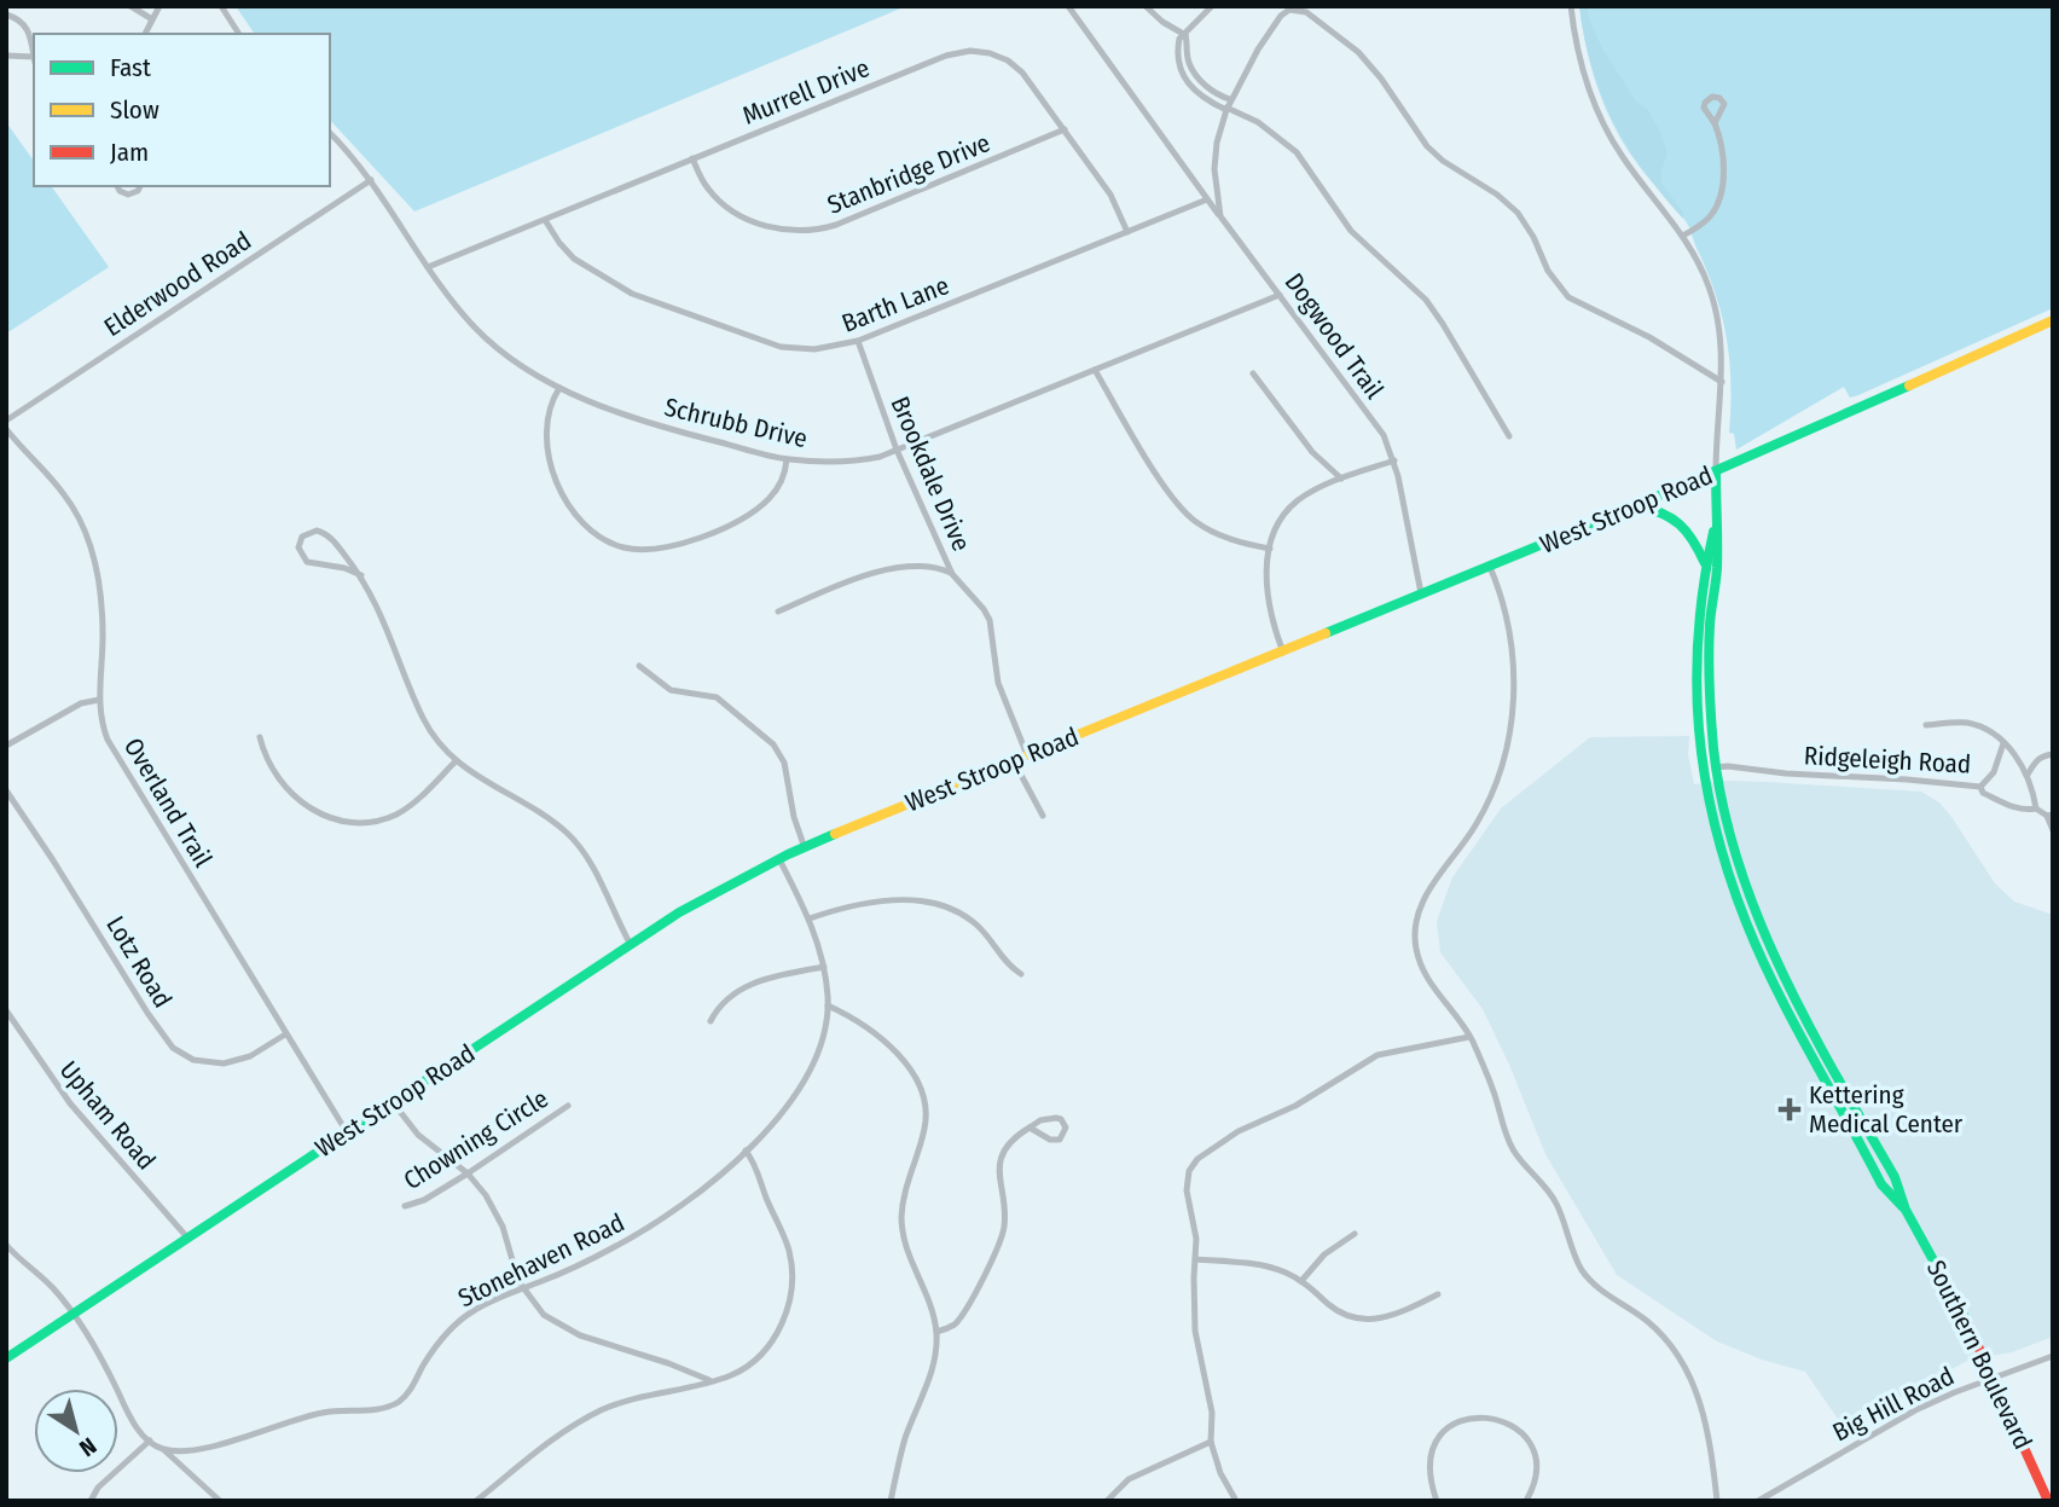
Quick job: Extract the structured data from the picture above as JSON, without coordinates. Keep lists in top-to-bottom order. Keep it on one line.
{"streets":{"main road":["West Stroop Road","Southern Boulevard"],"street":["Murrell Drive","Stanbridge Drive","Elderwood Road","Barth Lane","Dogwood Trail","Schrubb Drive","Brookdale Drive","Ridgeleigh Road","Overland Trail","Lotz Road","Upham Road","Chowning Circle","Stonehaven Road","Big Hill Road"]},"crossings":[["Murrell Drive","Stanbridge Drive"],["Murrell Drive","Barth Lane"],["Murrell Drive","Schrubb Drive"],["Elderwood Road","Schrubb Drive"],["Barth Lane","Brookdale Drive"],["Dogwood Trail","Schrubb Drive"],["Dogwood Trail","West Stroop Road"],["Schrubb Drive","Brookdale Drive"],["Brookdale Drive","West Stroop Road"],["West Stroop Road","Overland Trail"],["West Stroop Road","Upham Road"],["West Stroop Road","Stonehaven Road"],["West Stroop Road","Southern Boulevard"],["Ridgeleigh Road","Southern Boulevard"],["Overland Trail","Lotz Road"],["Southern Boulevard","Big Hill Road"]],"places":{"health":["Kettering Medical Center"]},"legend":["Fast","Slow","Jam"],"north":"bottom right"}
